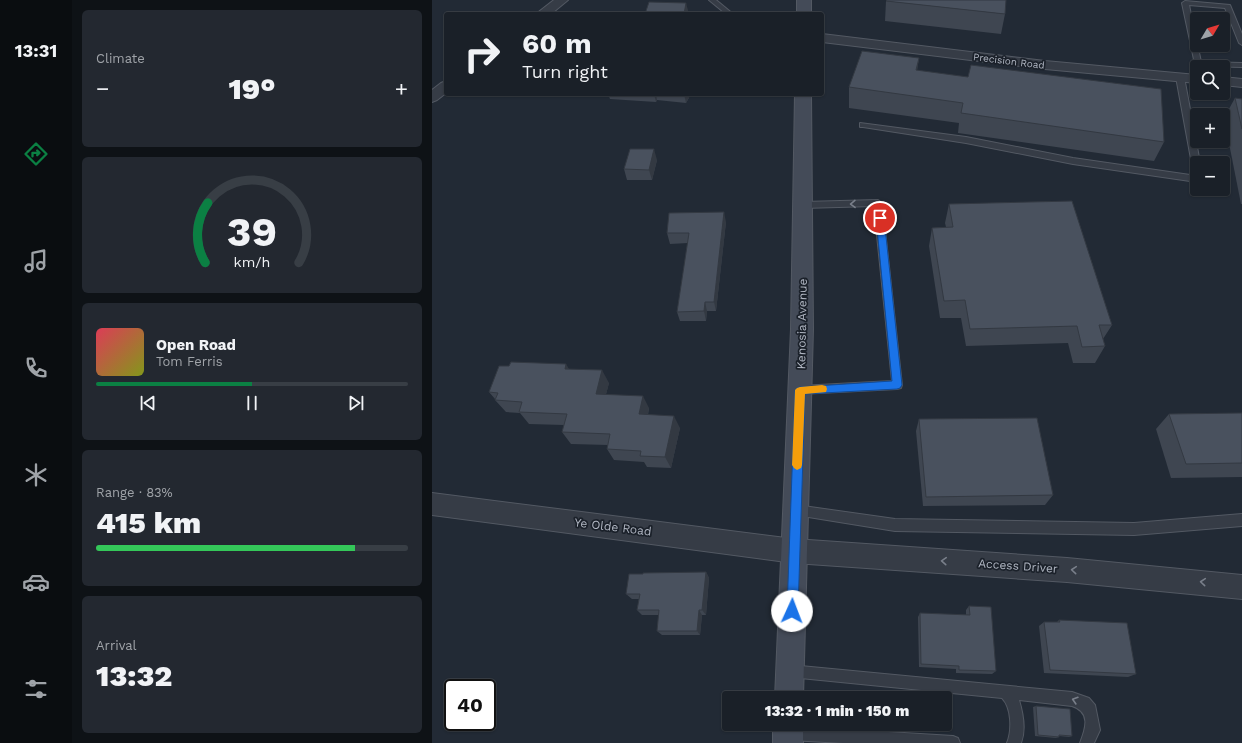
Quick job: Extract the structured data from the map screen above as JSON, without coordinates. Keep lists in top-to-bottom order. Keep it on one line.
{"streets":{"street":["Precision Road","Kenosia Avenue","Ye Olde Road","Access Driver"]},"crossings":[["Kenosia Avenue","Ye Olde Road"],["Kenosia Avenue","Access Driver"],["Ye Olde Road","Access Driver"]],"one_way":["Access Driver"],"north":"top right","page":{"tabs":"13:31","tile":["Climate",["Range · 83%","415 km"],["Arrival","13:32"]],"map_buttons":["+","−"],"turn":["60 m","Turn right"],"heat":["−","19°","+"],"song":["Open Road","Tom Ferris"],"limit":"40","trip":"13:32 · 1 min · 150 m","gauge":["39","km/h"]}}
